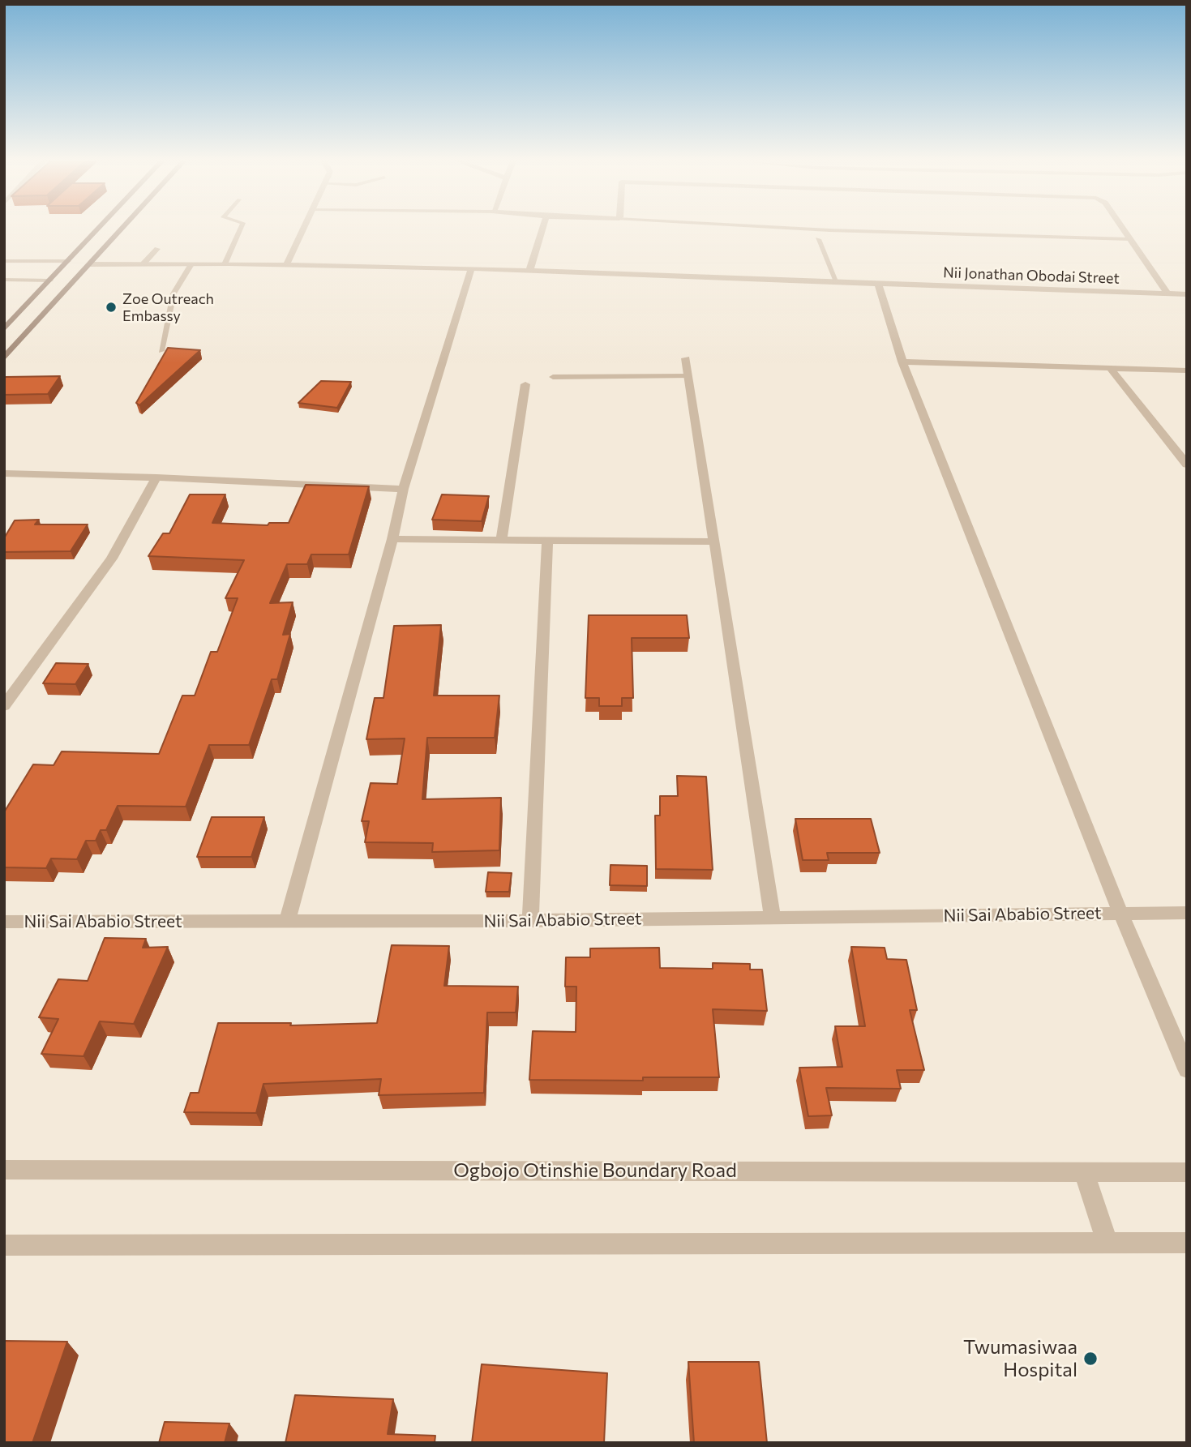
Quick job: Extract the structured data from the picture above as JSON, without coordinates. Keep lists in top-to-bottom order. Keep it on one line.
{"streets":{"street":["Nii Jonathan Obodai Street","Nii Sai Ababio Street","Ogbojo Otinshie Boundary Road"]},"places":["Zoe Outreach Embassy","Twumasiwaa Hospital"]}
